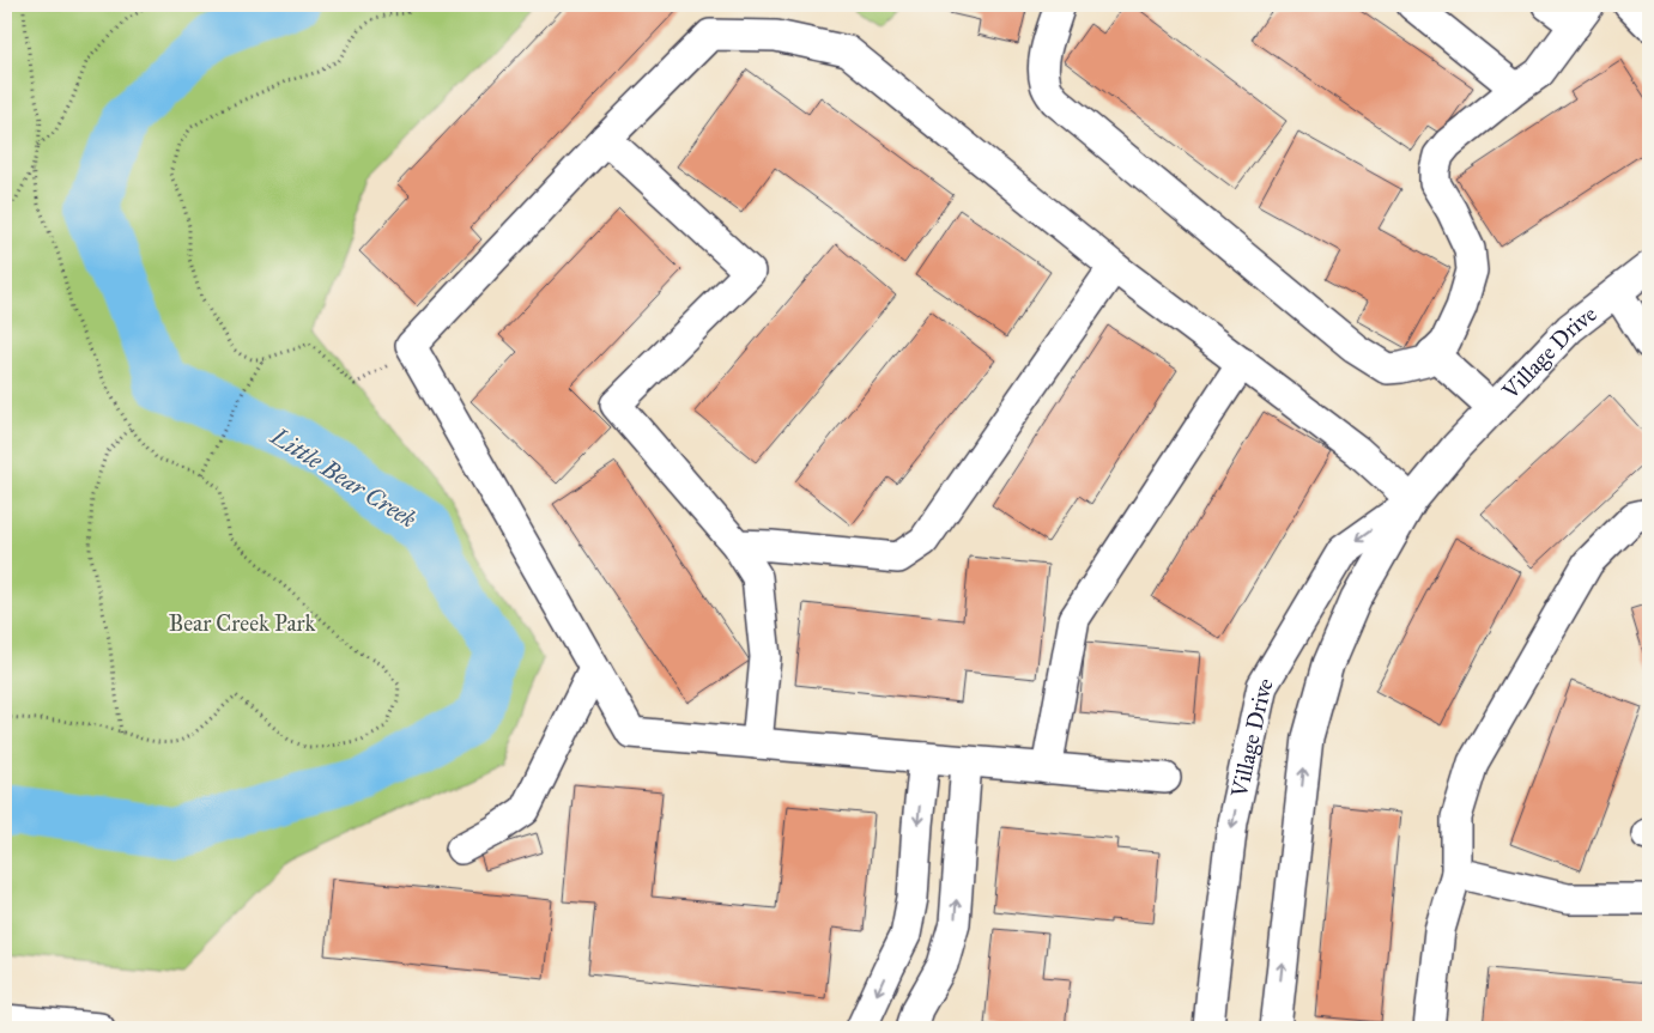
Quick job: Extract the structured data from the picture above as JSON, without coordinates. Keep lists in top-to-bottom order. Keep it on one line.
{"streets":{"street":["Village Drive"]},"water":["Little Bear Creek"],"parks":["Bear Creek Park"]}
